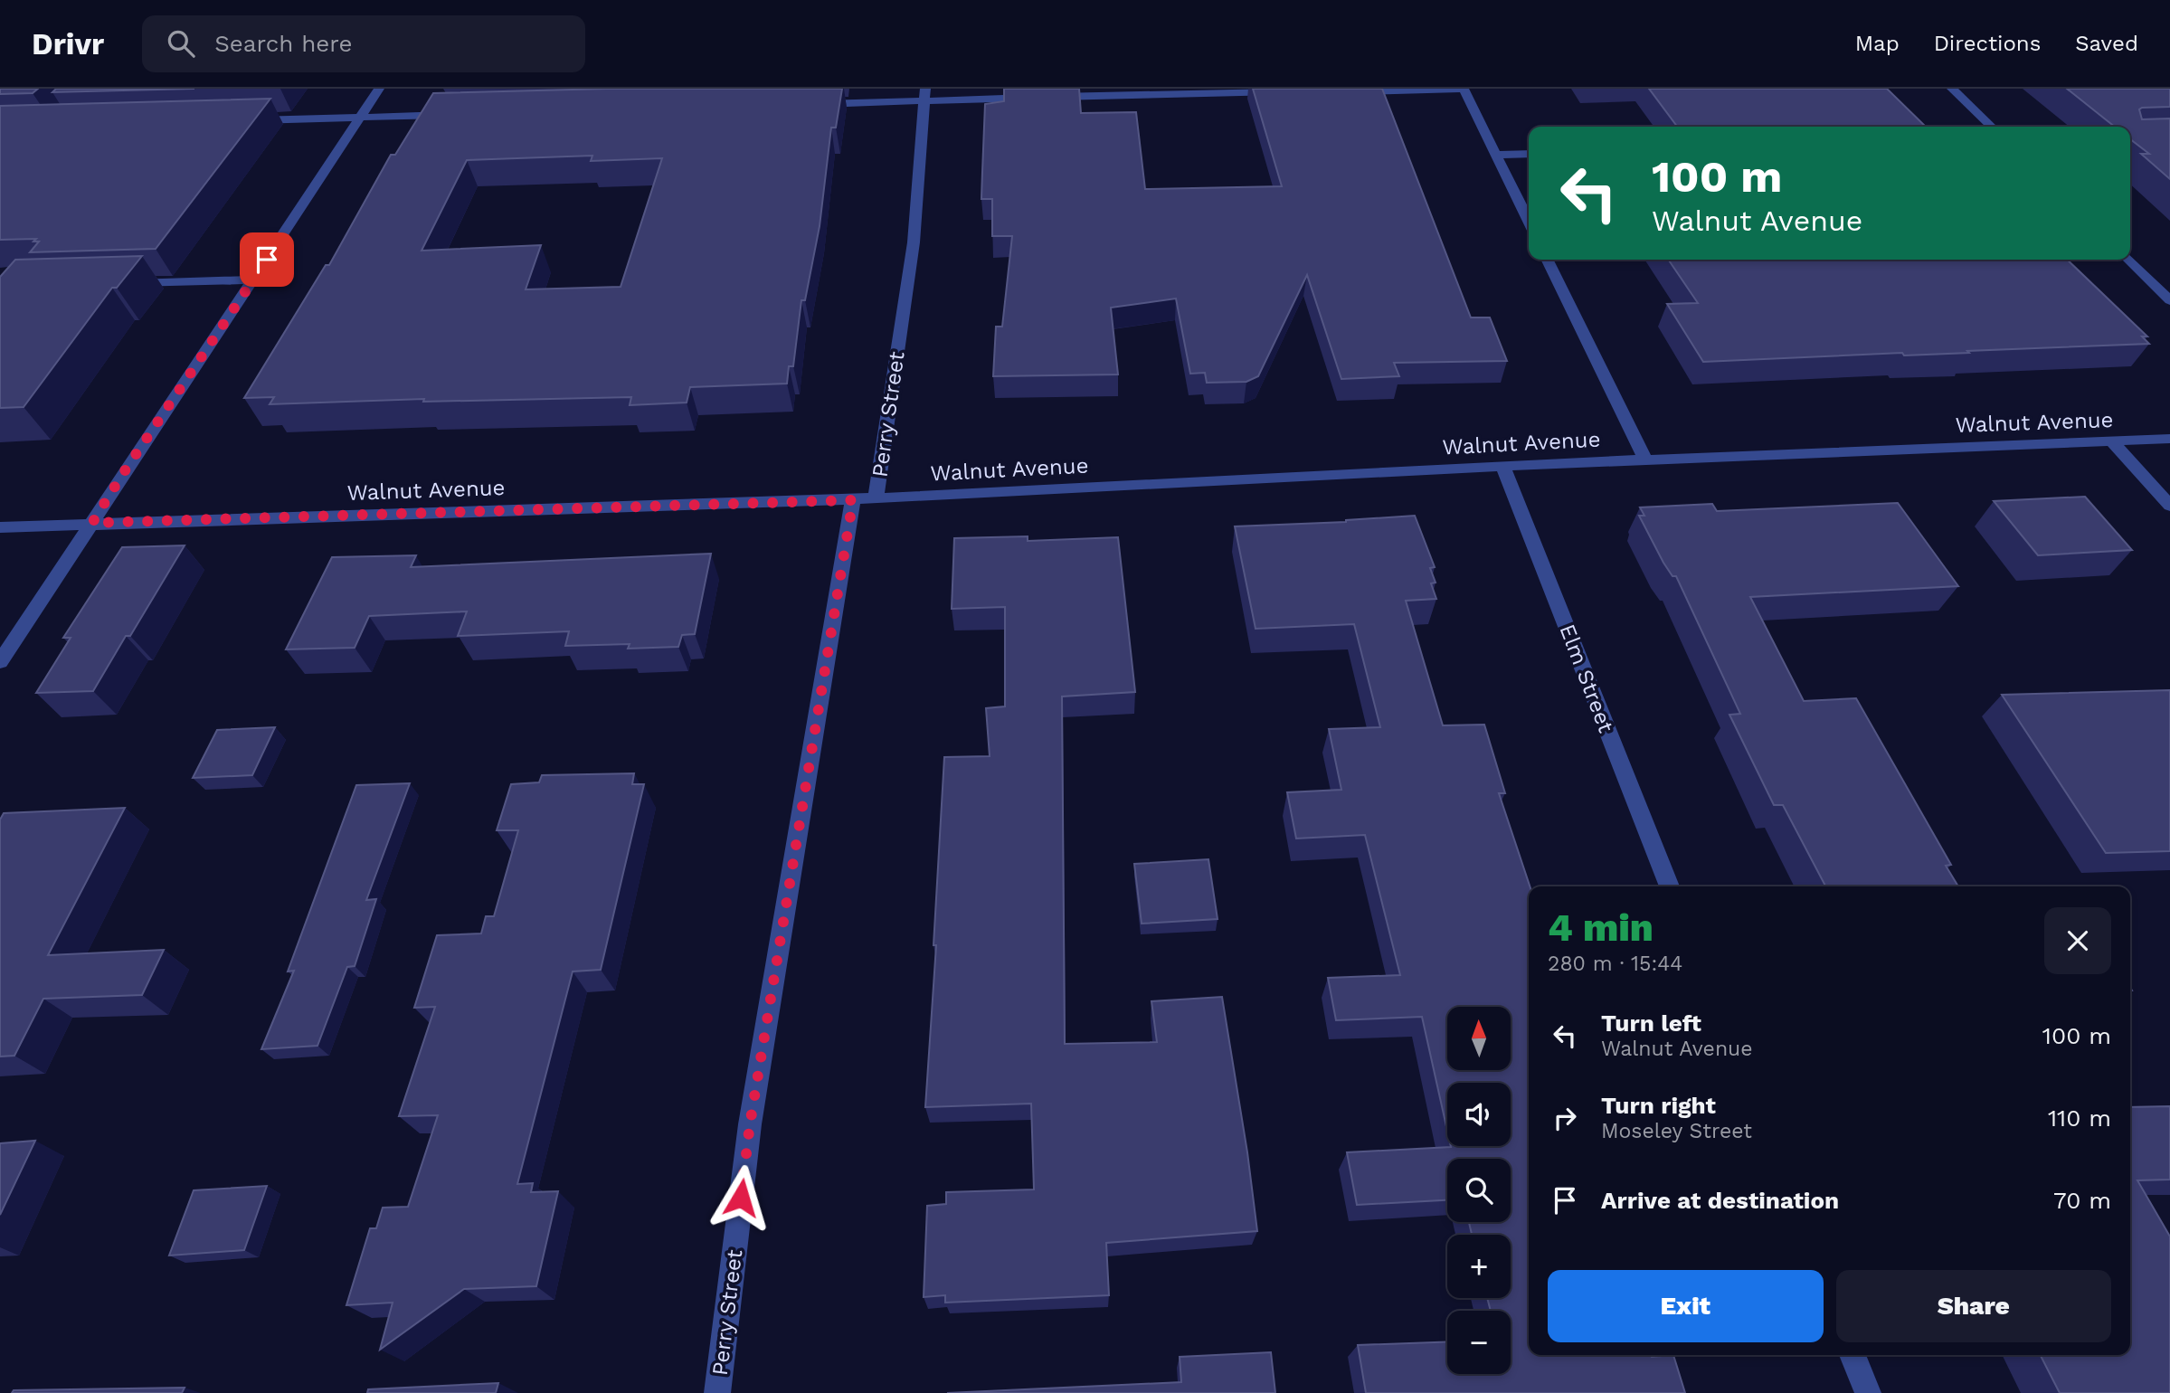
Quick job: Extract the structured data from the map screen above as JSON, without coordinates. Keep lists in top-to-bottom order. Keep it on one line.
{"streets":{"street":["Perry Street","Walnut Avenue","Elm Street"]},"crossings":[["Perry Street","Walnut Avenue"],["Walnut Avenue","Elm Street"]],"north":"top","page":{"header":"Drivr","search":"Search here","nav":["Map","Directions","Saved"],"turn":["100 m","Walnut Avenue"],"heading":["4 min","280 m · 15:44"],"list":[{"name":"Turn left","note":"Walnut Avenue","value":"100 m"},{"name":"Turn right","note":"Moseley Street","value":"110 m"},{"name":"Arrive at destination","value":"70 m"}],"map_buttons":["+","−"],"buttons":["Exit","Share"]}}
